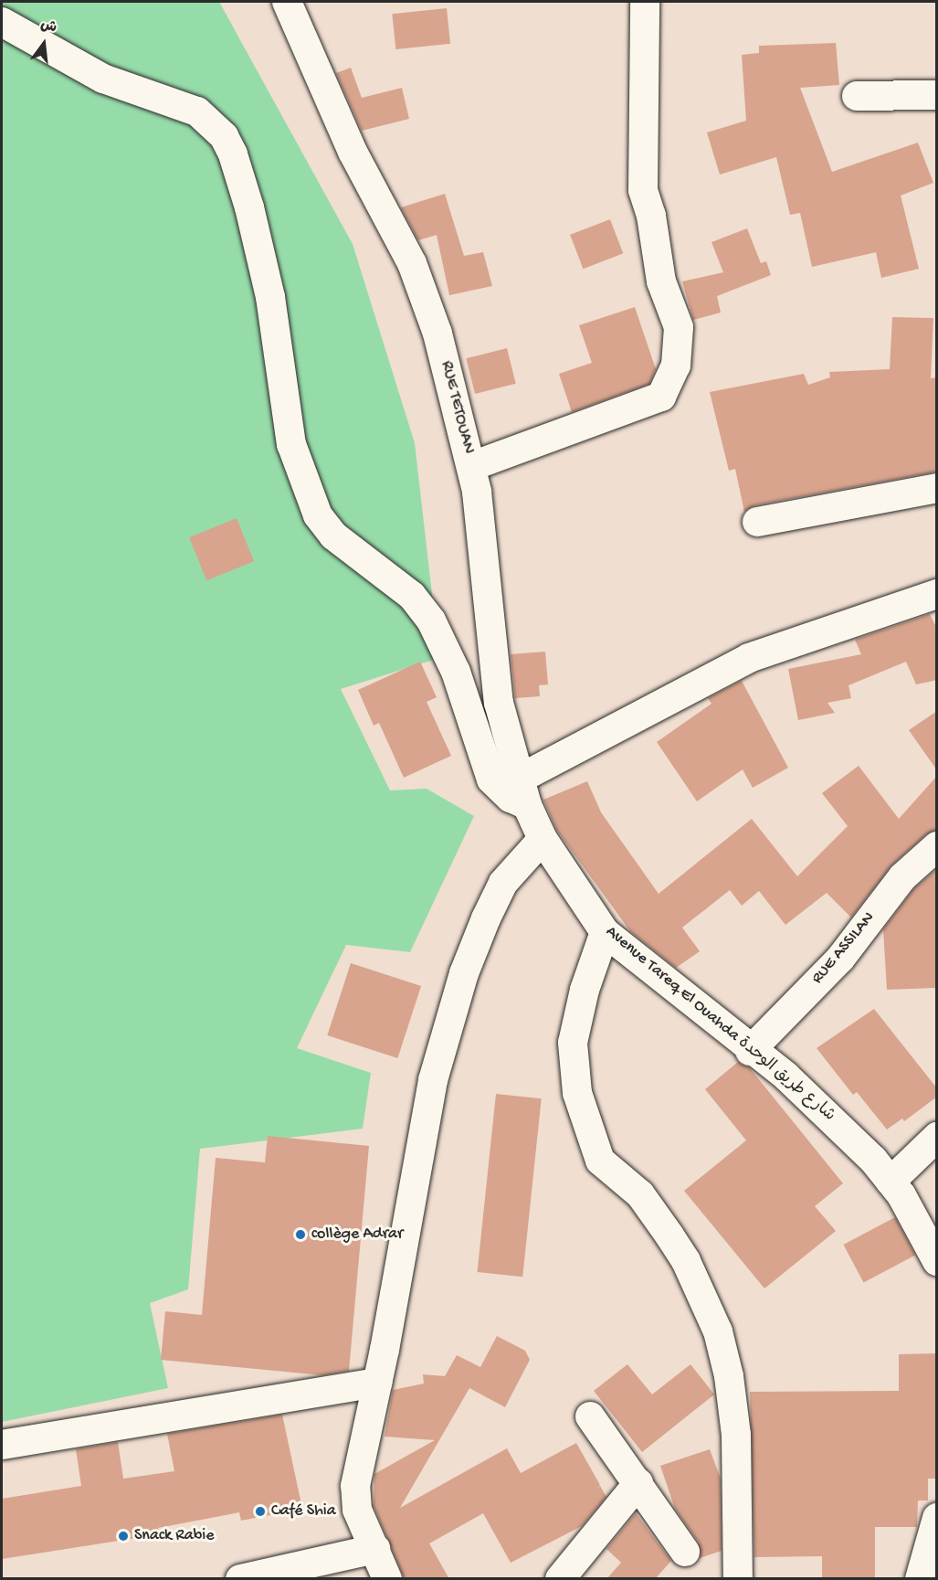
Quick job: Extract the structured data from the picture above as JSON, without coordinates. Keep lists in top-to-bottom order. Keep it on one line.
{"streets":{"street":["RUE TETOUAN","RUE ASSILAN","Avenue Tareq El Ouahda شارع طريق الوحدة"]},"crossings":[["RUE TETOUAN","Avenue Tareq El Ouahda شارع طريق الوحدة"],["RUE ASSILAN","Avenue Tareq El Ouahda شارع طريق الوحدة"]],"places":["collège Adrar","Café Shia","Snack Rabie"],"north":"top"}
